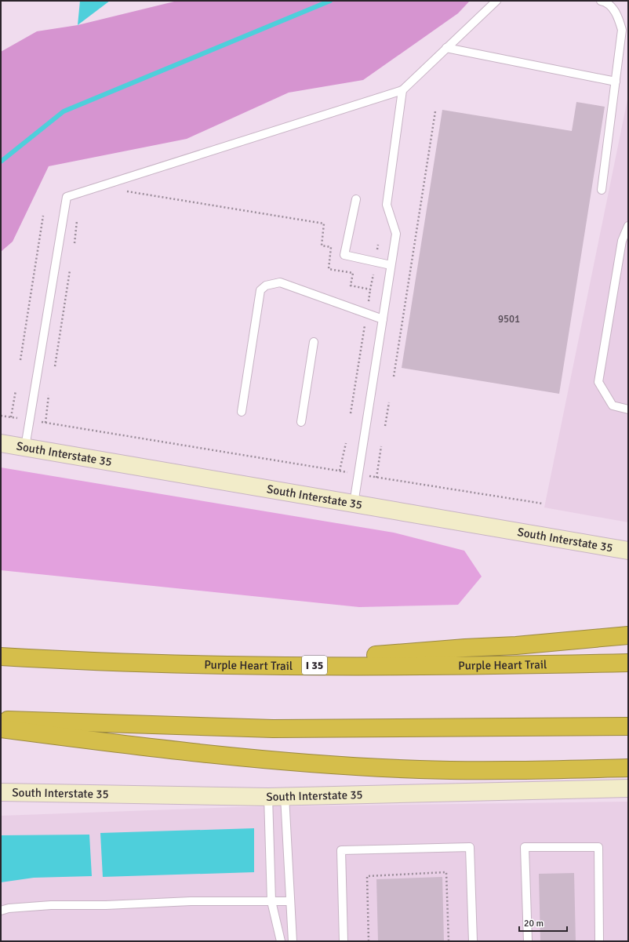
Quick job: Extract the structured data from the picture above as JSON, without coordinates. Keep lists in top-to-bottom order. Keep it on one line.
{"streets":{"highway":["Purple Heart Trail","I 35"],"main road":["South Interstate 35"]},"house_numbers":["9501"],"scale_bar":"20 m"}
